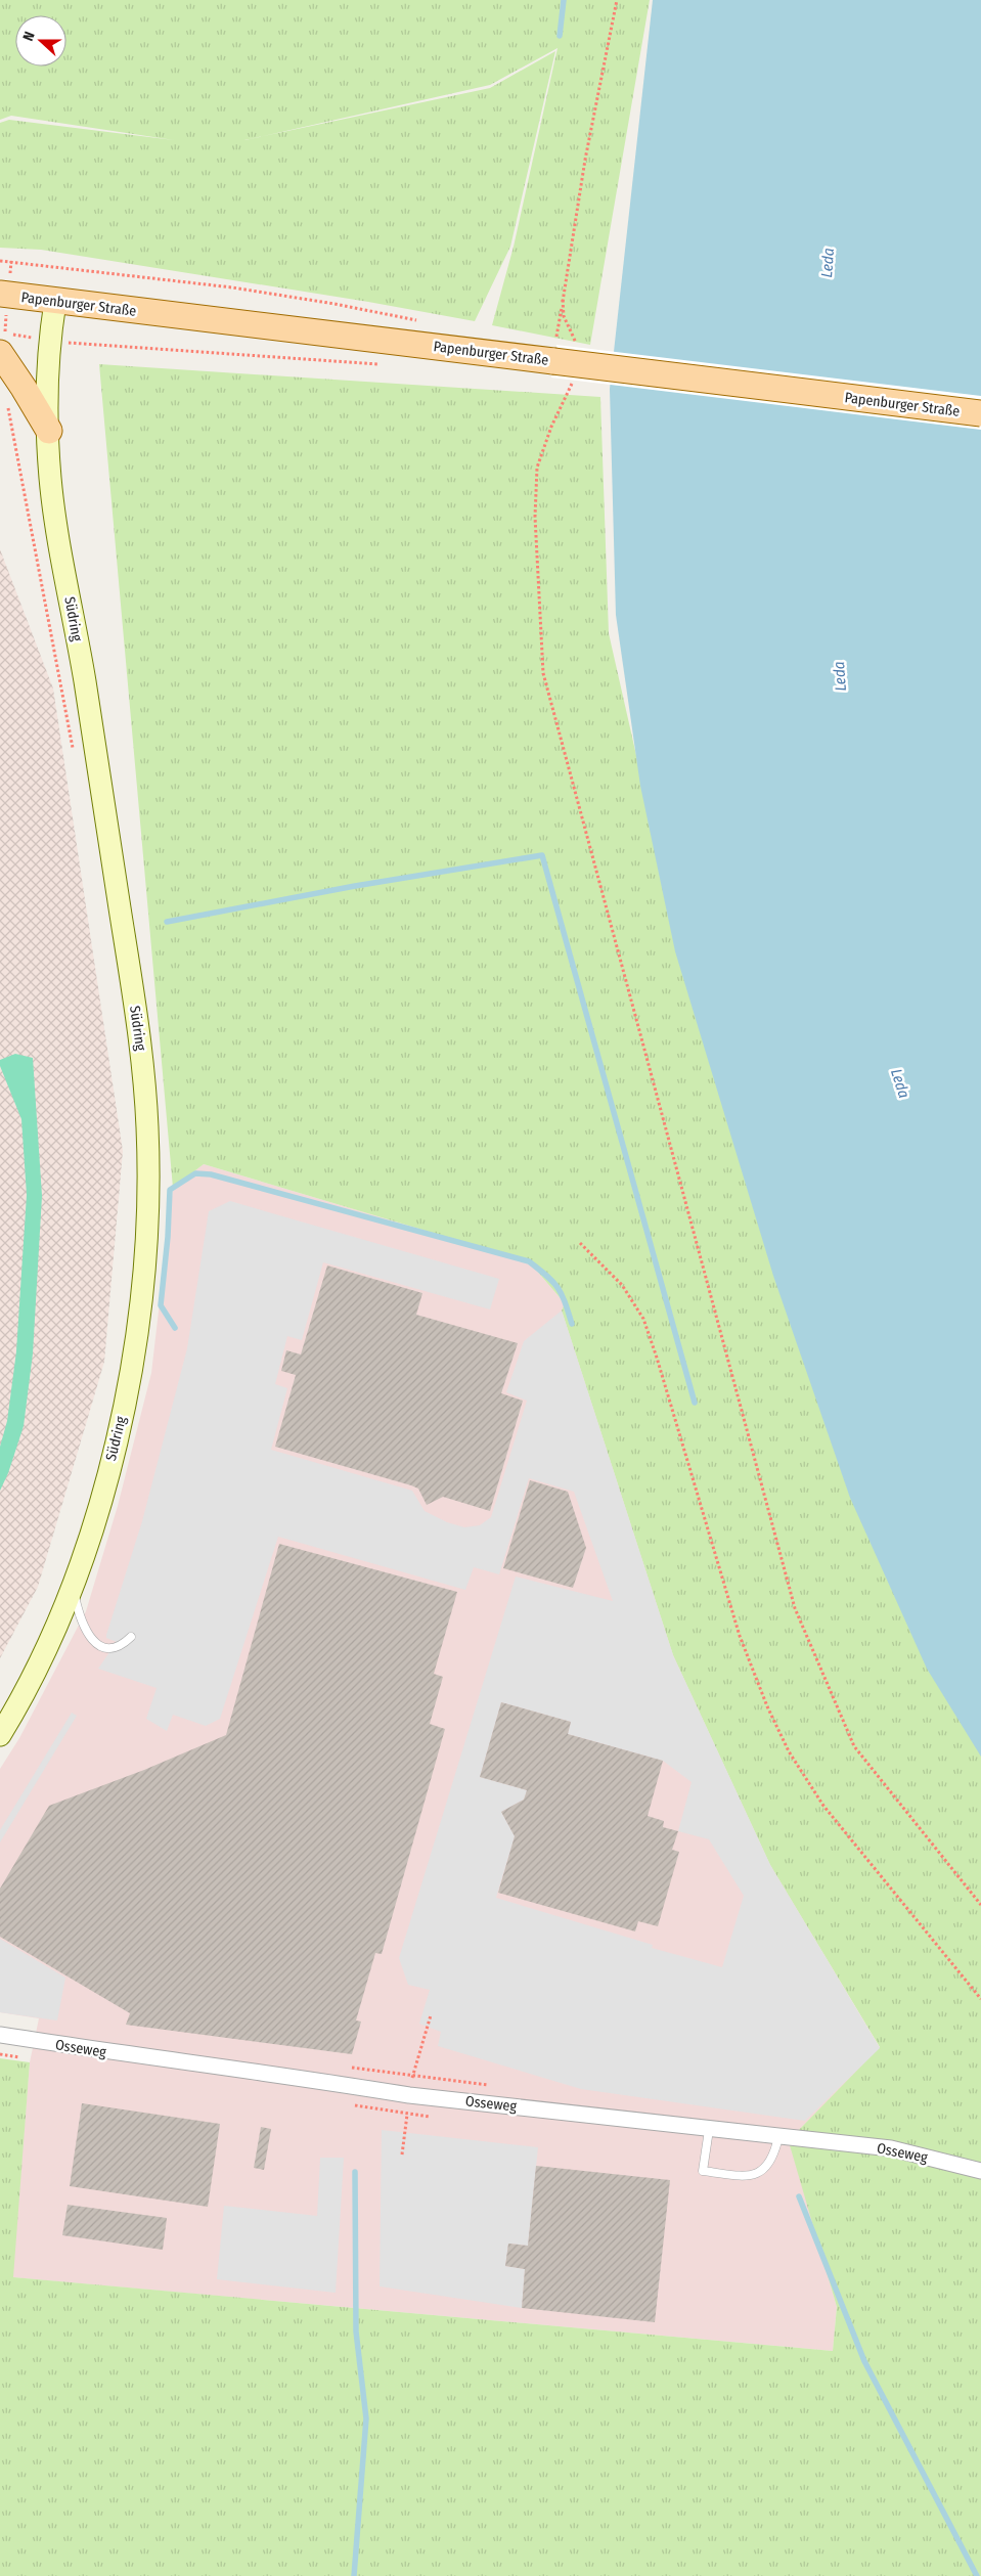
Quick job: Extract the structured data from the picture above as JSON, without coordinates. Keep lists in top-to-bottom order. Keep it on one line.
{"streets":{"main road":["Papenburger Straße","Südring"],"street":["Osseweg"]},"crossings":[["Papenburger Straße","Südring"]],"water":["Leda"],"north":"left"}
